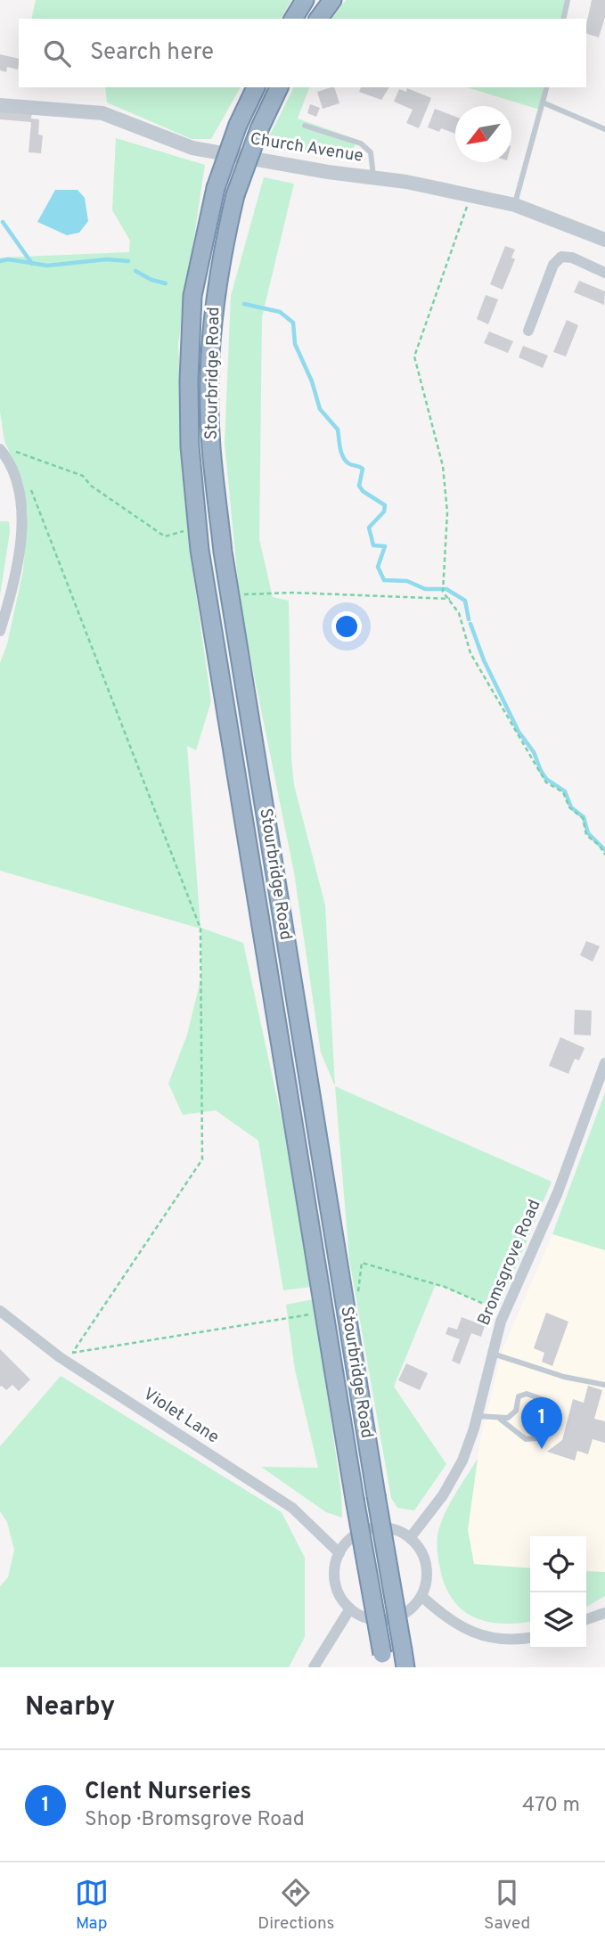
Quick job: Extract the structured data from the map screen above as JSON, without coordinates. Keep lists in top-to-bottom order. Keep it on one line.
{"streets":{"highway":["Stourbridge Road"],"street":["Church Avenue","Bromsgrove Road","Violet Lane"]},"crossings":[["Bromsgrove Road","Violet Lane"]],"north":"bottom left","page":{"search":"Search here","pins":"1","heading":"Nearby","list":[{"mark":"1","name":"Clent Nurseries","note":"Shop · Bromsgrove Road","value":"470 m"}],"nav":["Map","Directions","Saved"]}}
